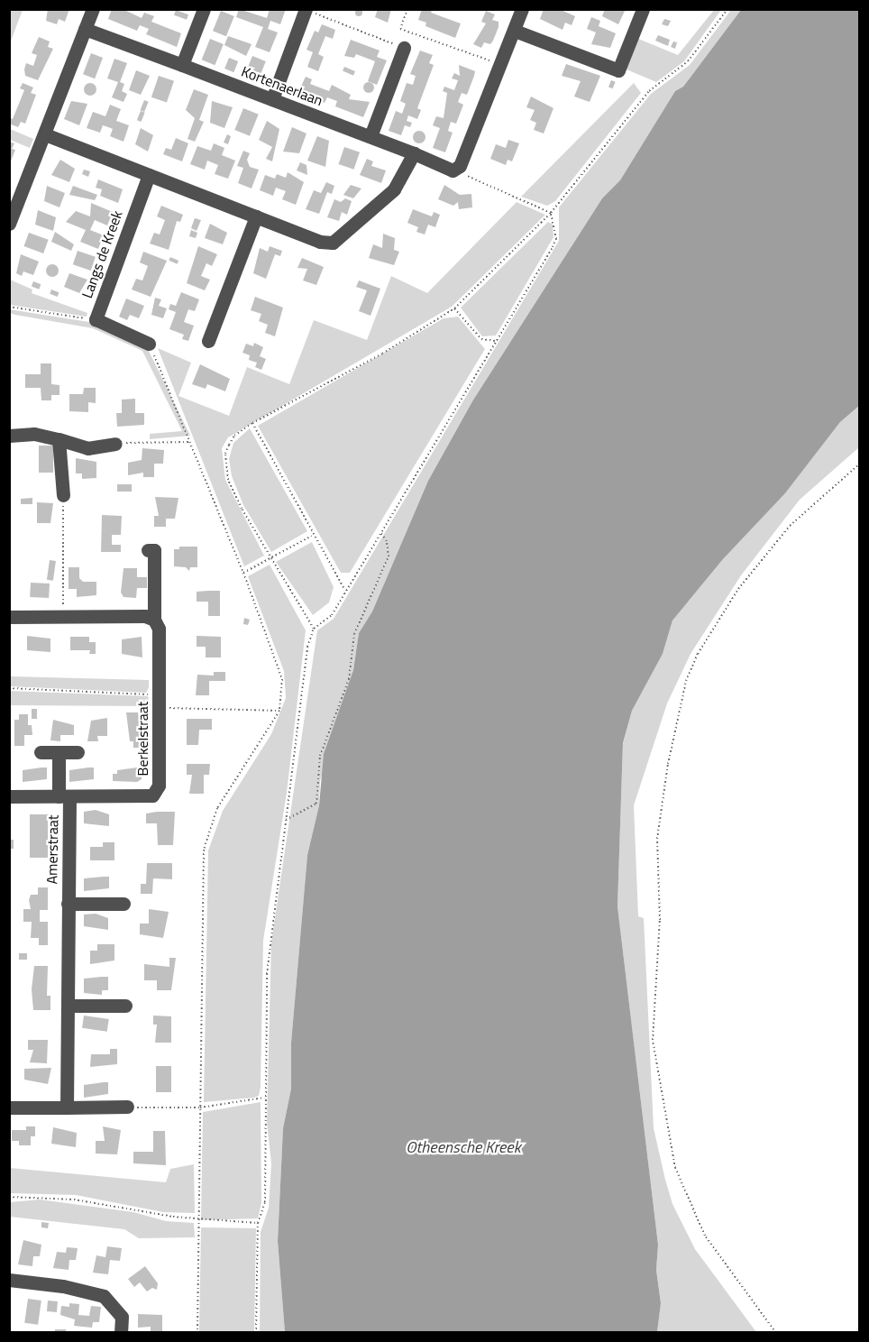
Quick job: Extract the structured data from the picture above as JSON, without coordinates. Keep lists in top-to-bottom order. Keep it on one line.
{"streets":{"street":["Kortenaerlaan","Langs de Kreek","Berkelstraat","Amerstraat"]},"crossings":[["Berkelstraat","Amerstraat"]],"water":["Otheensche Kreek"]}
